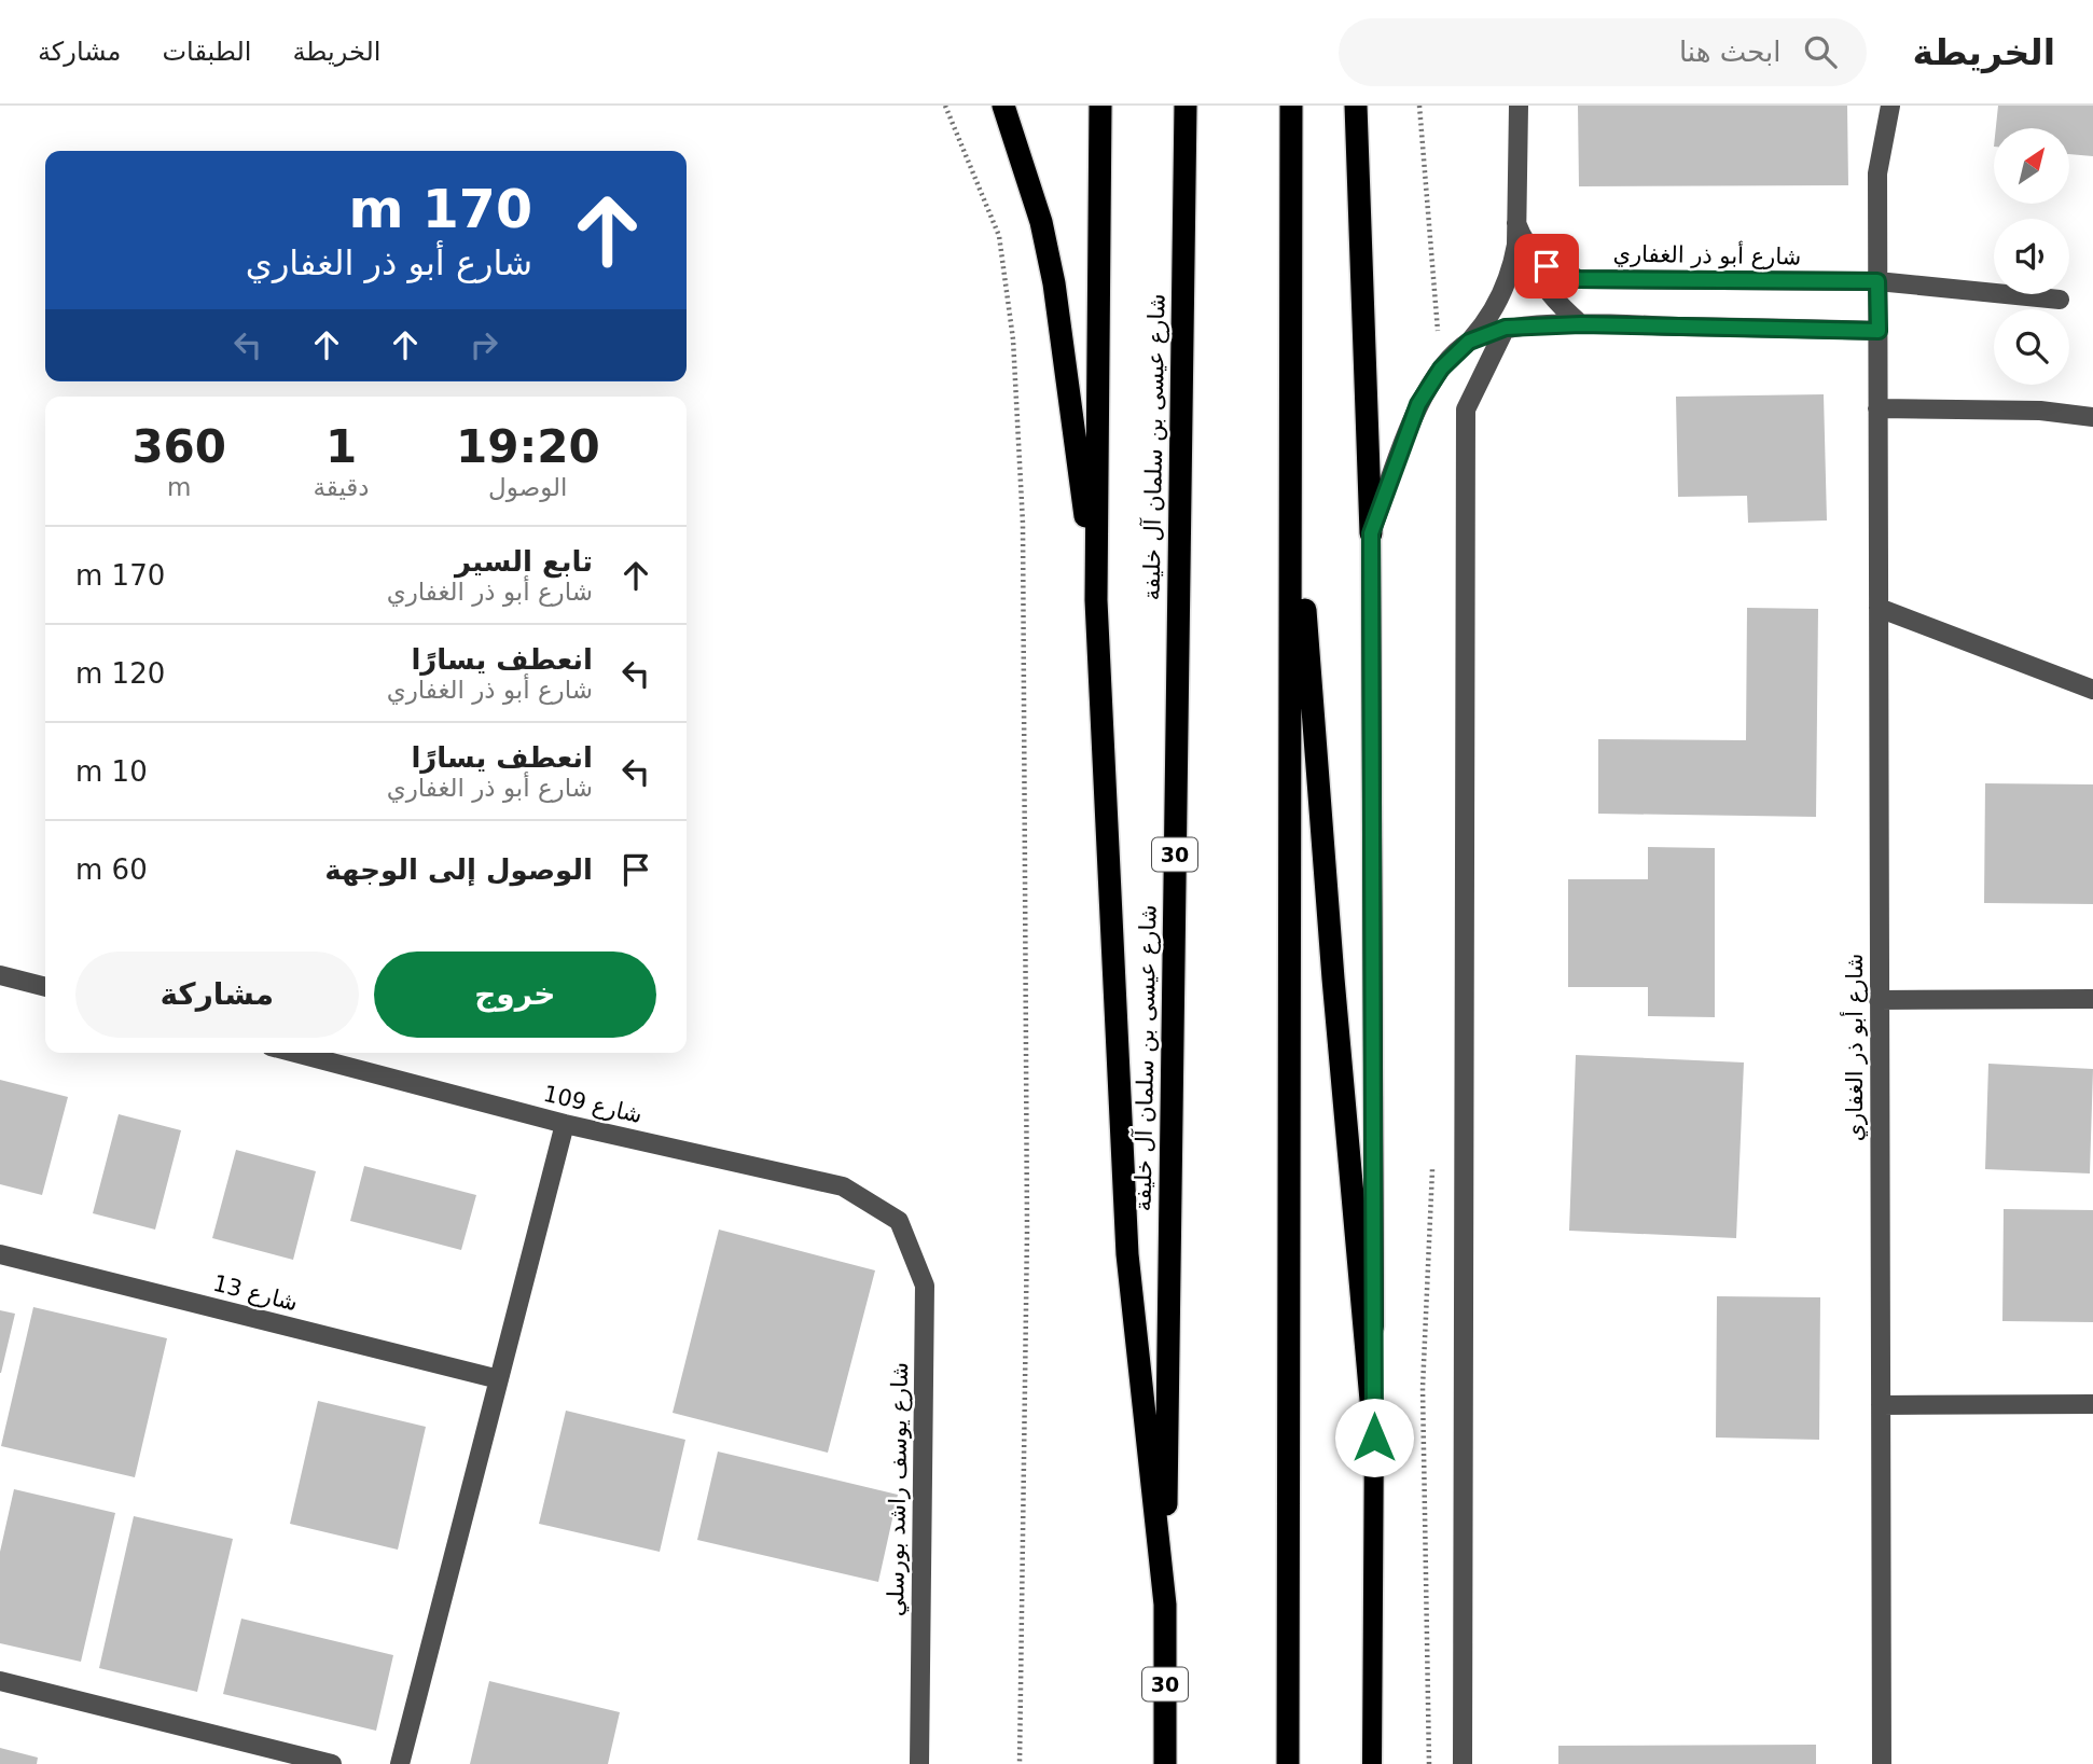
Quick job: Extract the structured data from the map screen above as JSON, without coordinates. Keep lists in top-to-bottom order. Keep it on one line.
{"streets":{"highway":["شارع عيسى بن سلمان آل خليفة","30"],"street":["شارع أبو ذر الغفاري","شارع 109","شارع 13","شارع يوسف راشد بورسلي"]},"crossings":[["شارع عيسى بن سلمان آل خليفة","30"],["شارع 109","شارع يوسف راشد بورسلي"]],"north":"top right","page":{"header":"الخريطة","search":"ابحث هنا","nav":["الخريطة","الطبقات","مشاركة"],"turn":["170 m","شارع أبو ذر الغفاري"],"eta":["19:20","الوصول","1","دقيقة","360","m"],"list":[{"name":"تابع السير","note":"شارع أبو ذر الغفاري","value":"170 m"},{"name":"انعطف يسارًا","note":"شارع أبو ذر الغفاري","value":"120 m"},{"name":"انعطف يسارًا","note":"شارع أبو ذر الغفاري","value":"10 m"},{"name":"الوصول إلى الوجهة","value":"60 m"}],"buttons":["خروج","مشاركة"]}}
